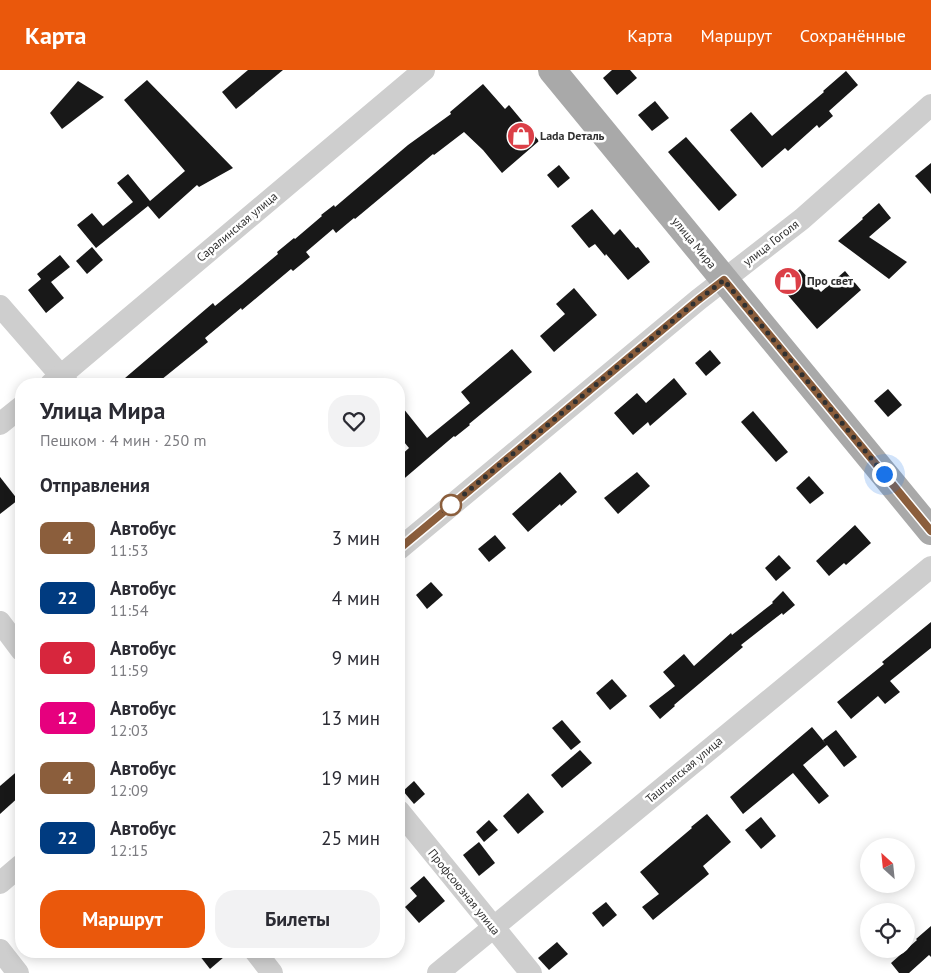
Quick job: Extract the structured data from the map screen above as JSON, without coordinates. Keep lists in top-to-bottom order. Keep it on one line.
{"streets":{"main road":["улица Мира"],"street":["Саралинская улица","улица Гоголя","Таштыпская улица","Профсоюзная улица"]},"crossings":[["улица Мира","улица Гоголя"],["Таштыпская улица","Профсоюзная улица"]],"places":{"shop":["Lada Dеталь","Про свет"]},"lines":["bus line 4"],"north":"top left","page":{"header":"Карта","nav":["Карта","Маршрут","Сохранённые"],"heading":[["Улица Мира","Пешком · 4 мин · 250 m"],"Отправления"],"list":[{"mark":"4","name":"Автобус","note":"11:53","value":"3 мин"},{"mark":"22","name":"Автобус","note":"11:54","value":"4 мин"},{"mark":"6","name":"Автобус","note":"11:59","value":"9 мин"},{"mark":"12","name":"Автобус","note":"12:03","value":"13 мин"},{"mark":"4","name":"Автобус","note":"12:09","value":"19 мин"},{"mark":"22","name":"Автобус","note":"12:15","value":"25 мин"}],"buttons":["Маршрут","Билеты"]}}
